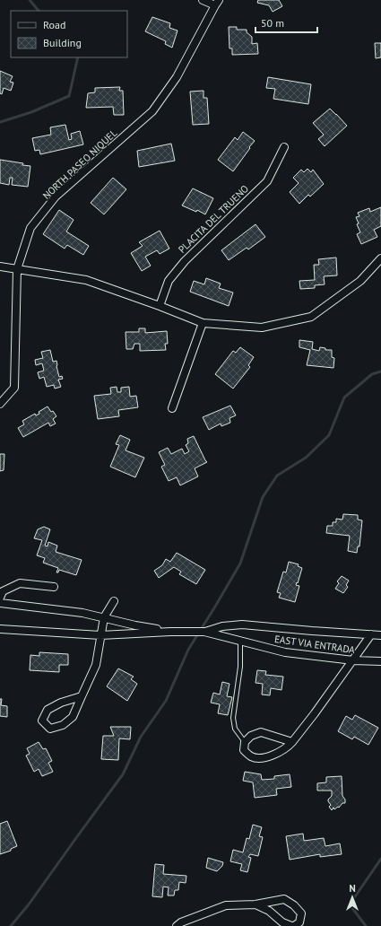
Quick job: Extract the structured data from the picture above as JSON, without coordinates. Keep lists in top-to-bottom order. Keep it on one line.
{"streets":{"street":["NORTH PASEO NIQUEL","PLACITA DEL TRUENO","EAST VIA ENTRADA"]},"legend":["Road","Building"],"scale_bar":"50 m","north":"top"}
